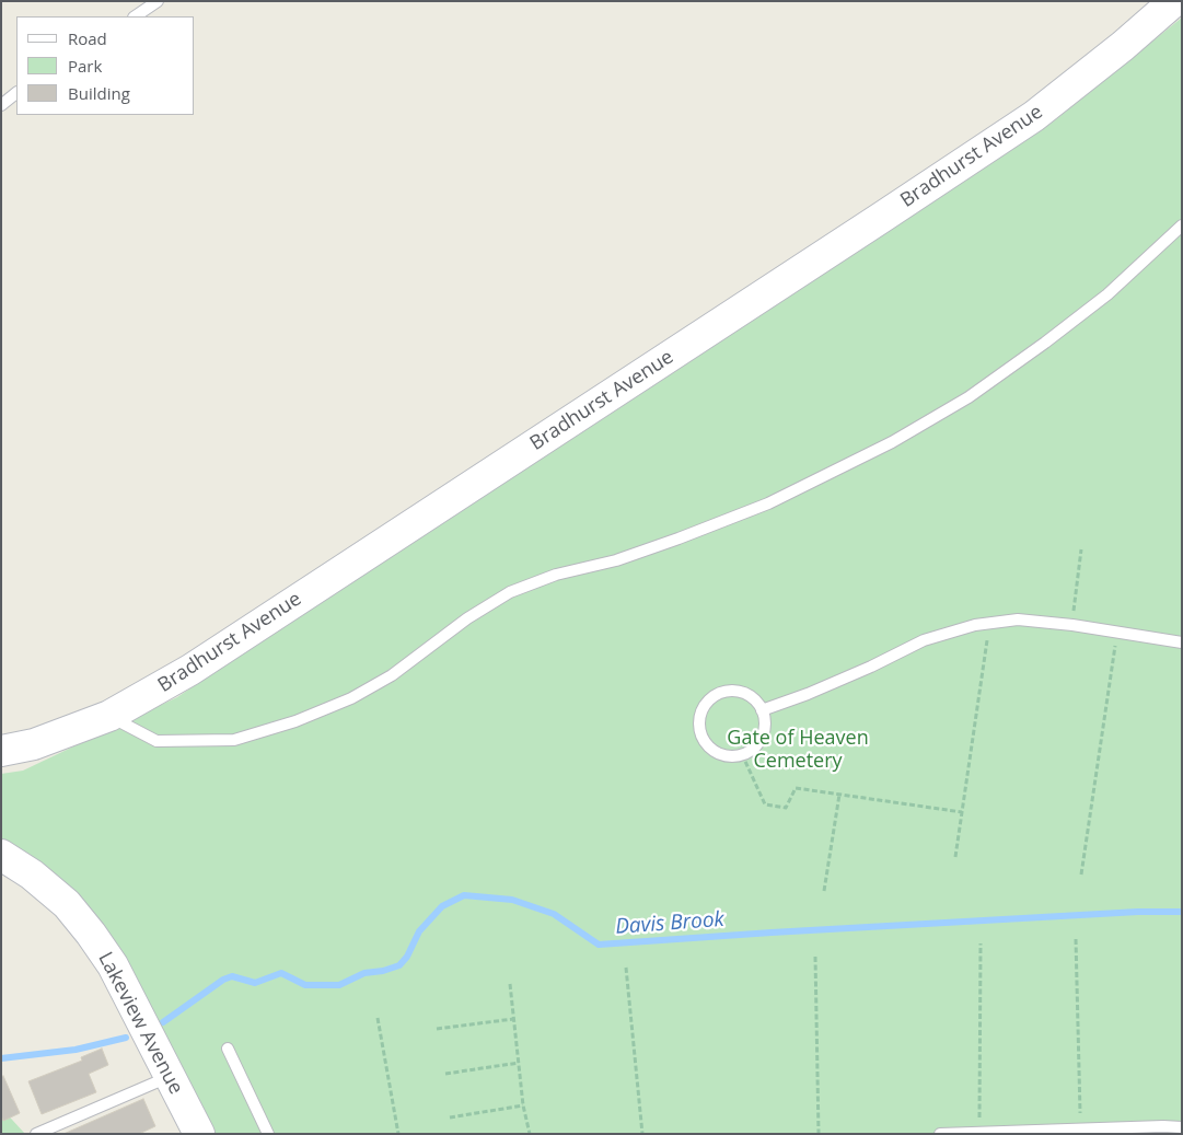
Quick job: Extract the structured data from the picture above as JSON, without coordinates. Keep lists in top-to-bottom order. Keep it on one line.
{"streets":{"main road":["Bradhurst Avenue","Lakeview Avenue"]},"water":["Davis Brook"],"parks":["Gate of Heaven Cemetery"],"legend":["Road","Park","Building"]}
